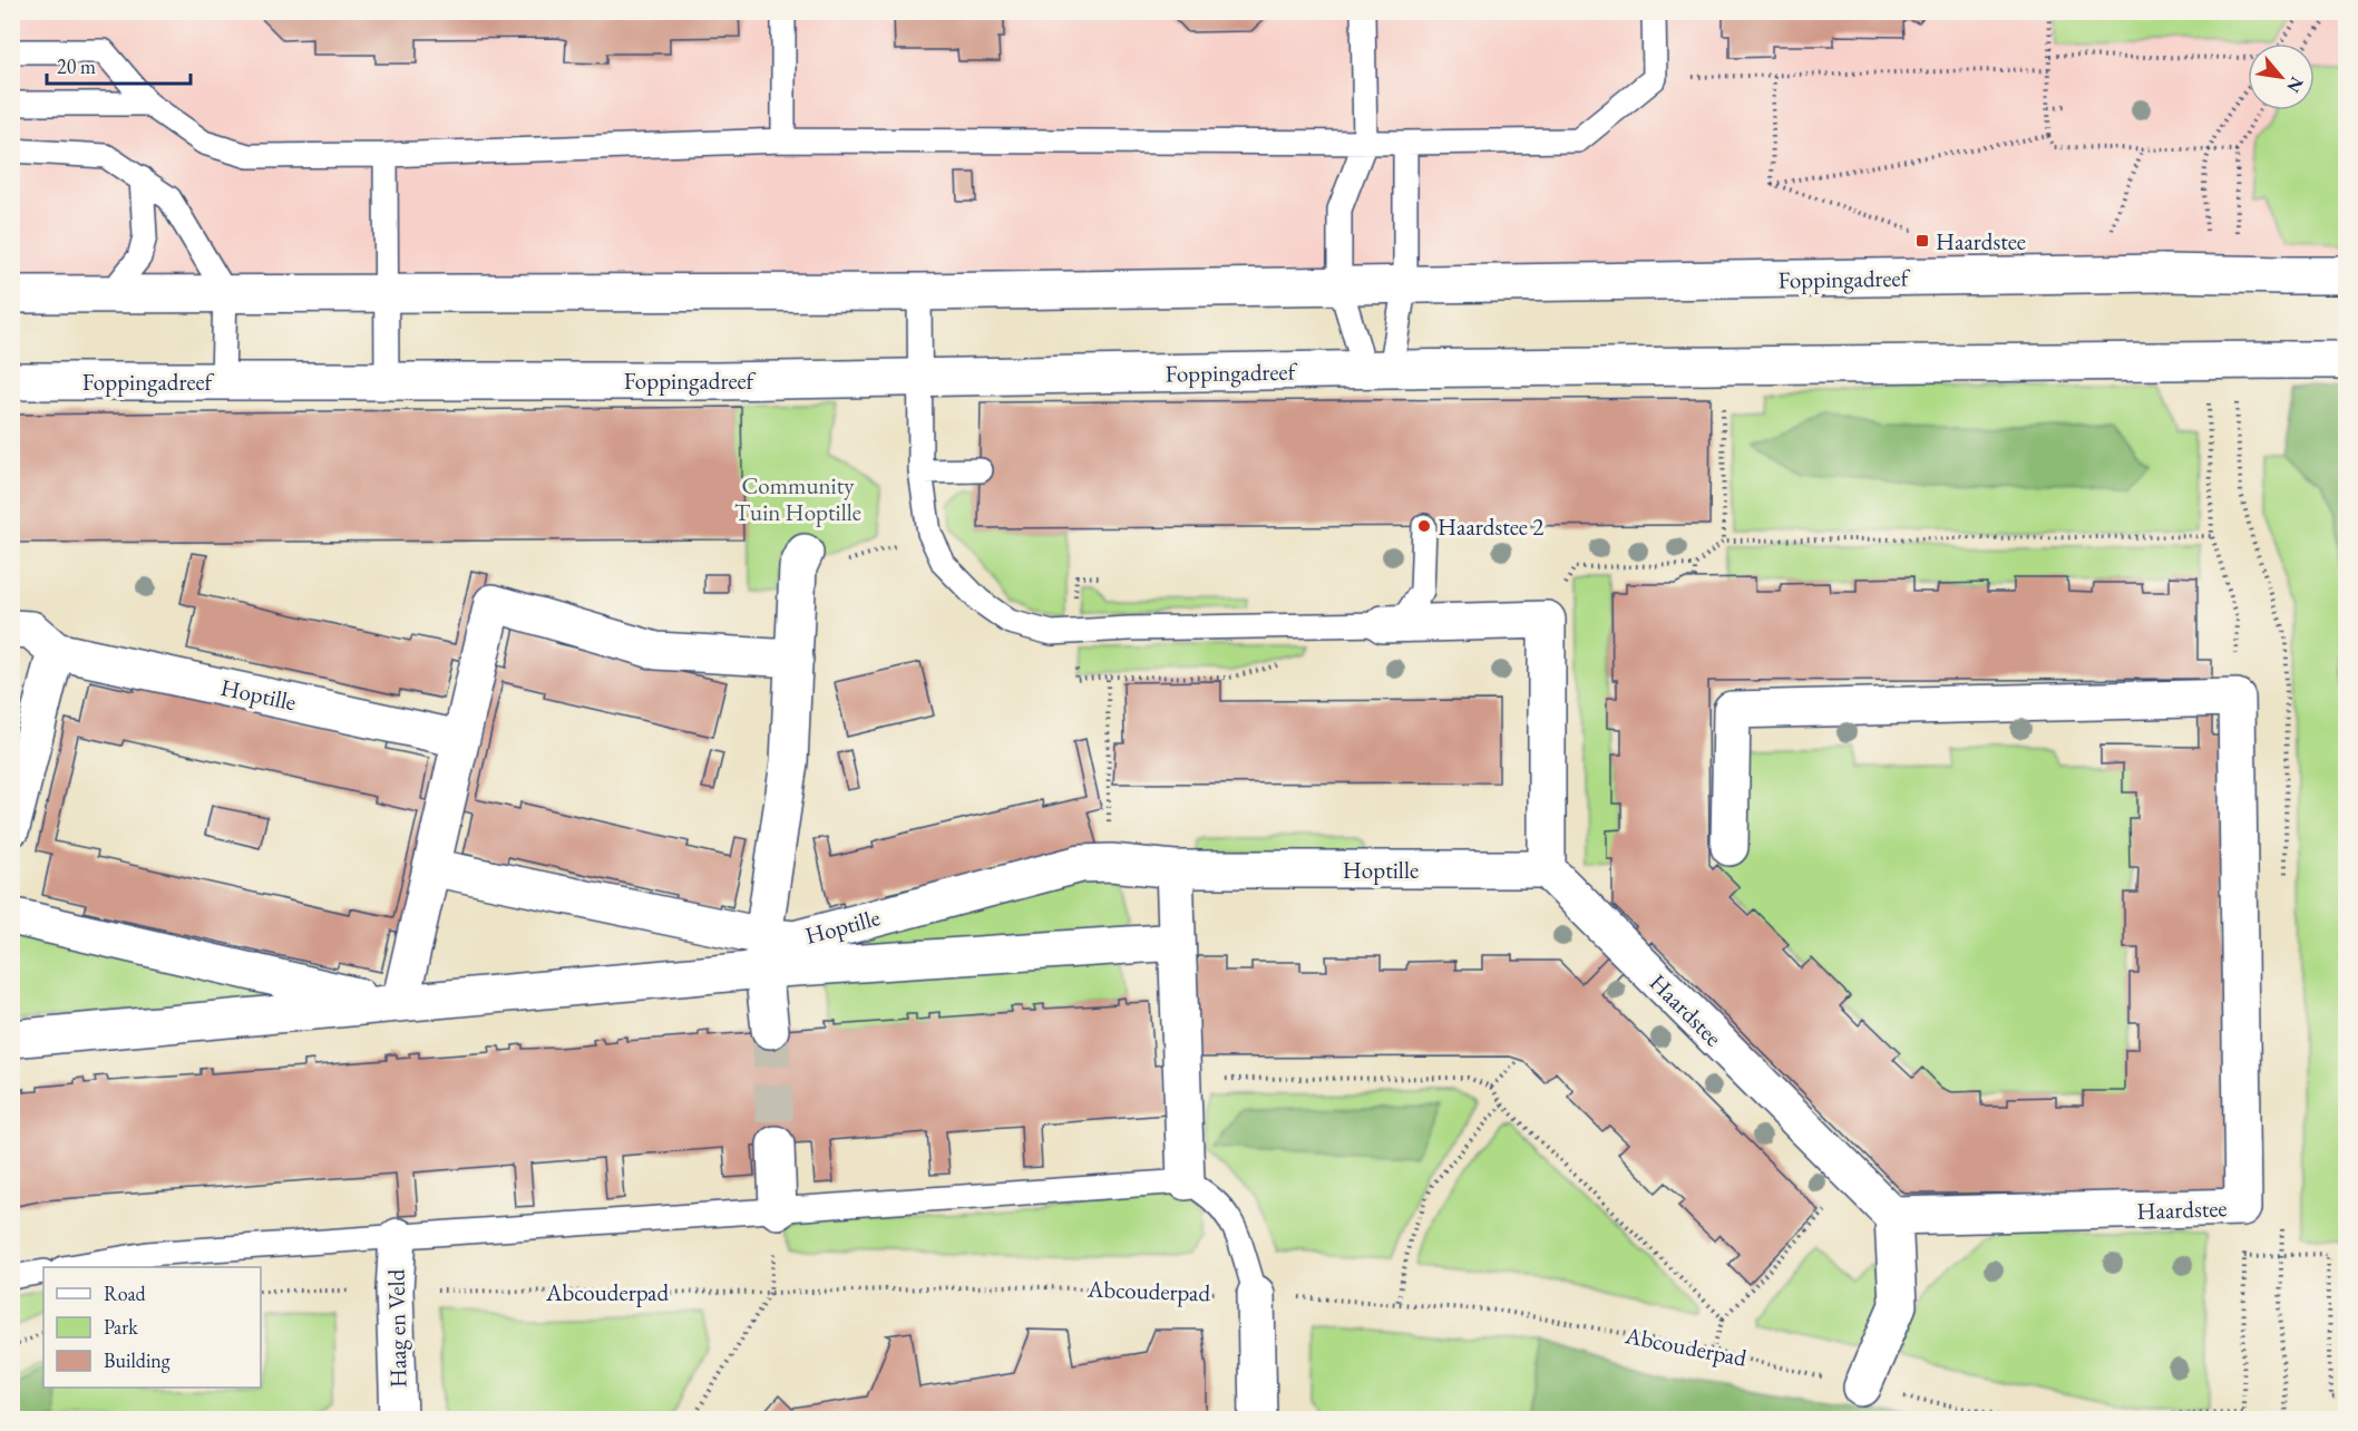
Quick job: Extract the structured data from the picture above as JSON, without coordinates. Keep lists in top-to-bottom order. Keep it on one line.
{"streets":{"street":["Foppingadreef","Hoptille","Haardstee","Haag en Veld"],"path":["Abcouderpad"]},"crossings":[["Hoptille","Haardstee"],["Abcouderpad","Haag en Veld"]],"parks":["Community Tuin Hoptille"],"places":{"transit":["Haardstee"],"other":["Haardstee 2"]},"legend":["Road","Park","Building"],"scale_bar":"20 m","north":"bottom right"}
